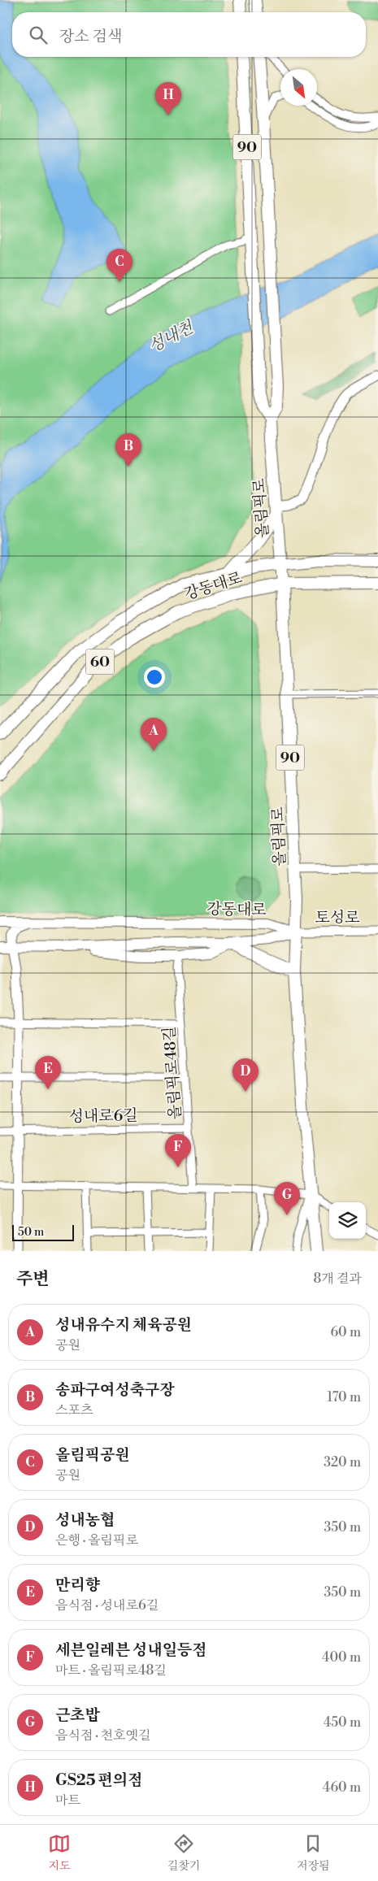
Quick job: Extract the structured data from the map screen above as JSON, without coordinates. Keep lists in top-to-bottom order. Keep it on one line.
{"streets":{"main road":["90","올림픽로","강동대로","60"],"street":["토성로","올림픽로48길","성내로6길"]},"crossings":[["올림픽로","강동대로"],["올림픽로","토성로"],["강동대로","토성로"],["올림픽로48길","성내로6길"]],"water":["성내천"],"scale_bar":"50 m","north":"bottom right","page":{"search":"장소 검색","pins":["H","C","B","A","E","D","F","G"],"scale":"50 m","heading":["주변","8개 결과"],"list":[{"mark":"A","name":"성내유수지 체육공원","note":"공원","value":"60 m"},{"mark":"B","name":"송파구여성축구장","note":"스포츠","value":"170 m"},{"mark":"C","name":"올림픽공원","note":"공원","value":"320 m"},{"mark":"D","name":"성내농협","note":"은행 · 올림픽로","value":"350 m"},{"mark":"E","name":"만리향","note":"음식점 · 성내로6길","value":"350 m"},{"mark":"F","name":"세븐일레븐 성내일등점","note":"마트 · 올림픽로48길","value":"400 m"},{"mark":"G","name":"근초밥","note":"음식점 · 천호옛길","value":"450 m"},{"mark":"H","name":"GS25 편의점","note":"마트","value":"460 m"}],"nav":["지도","길찾기","저장됨"]}}
